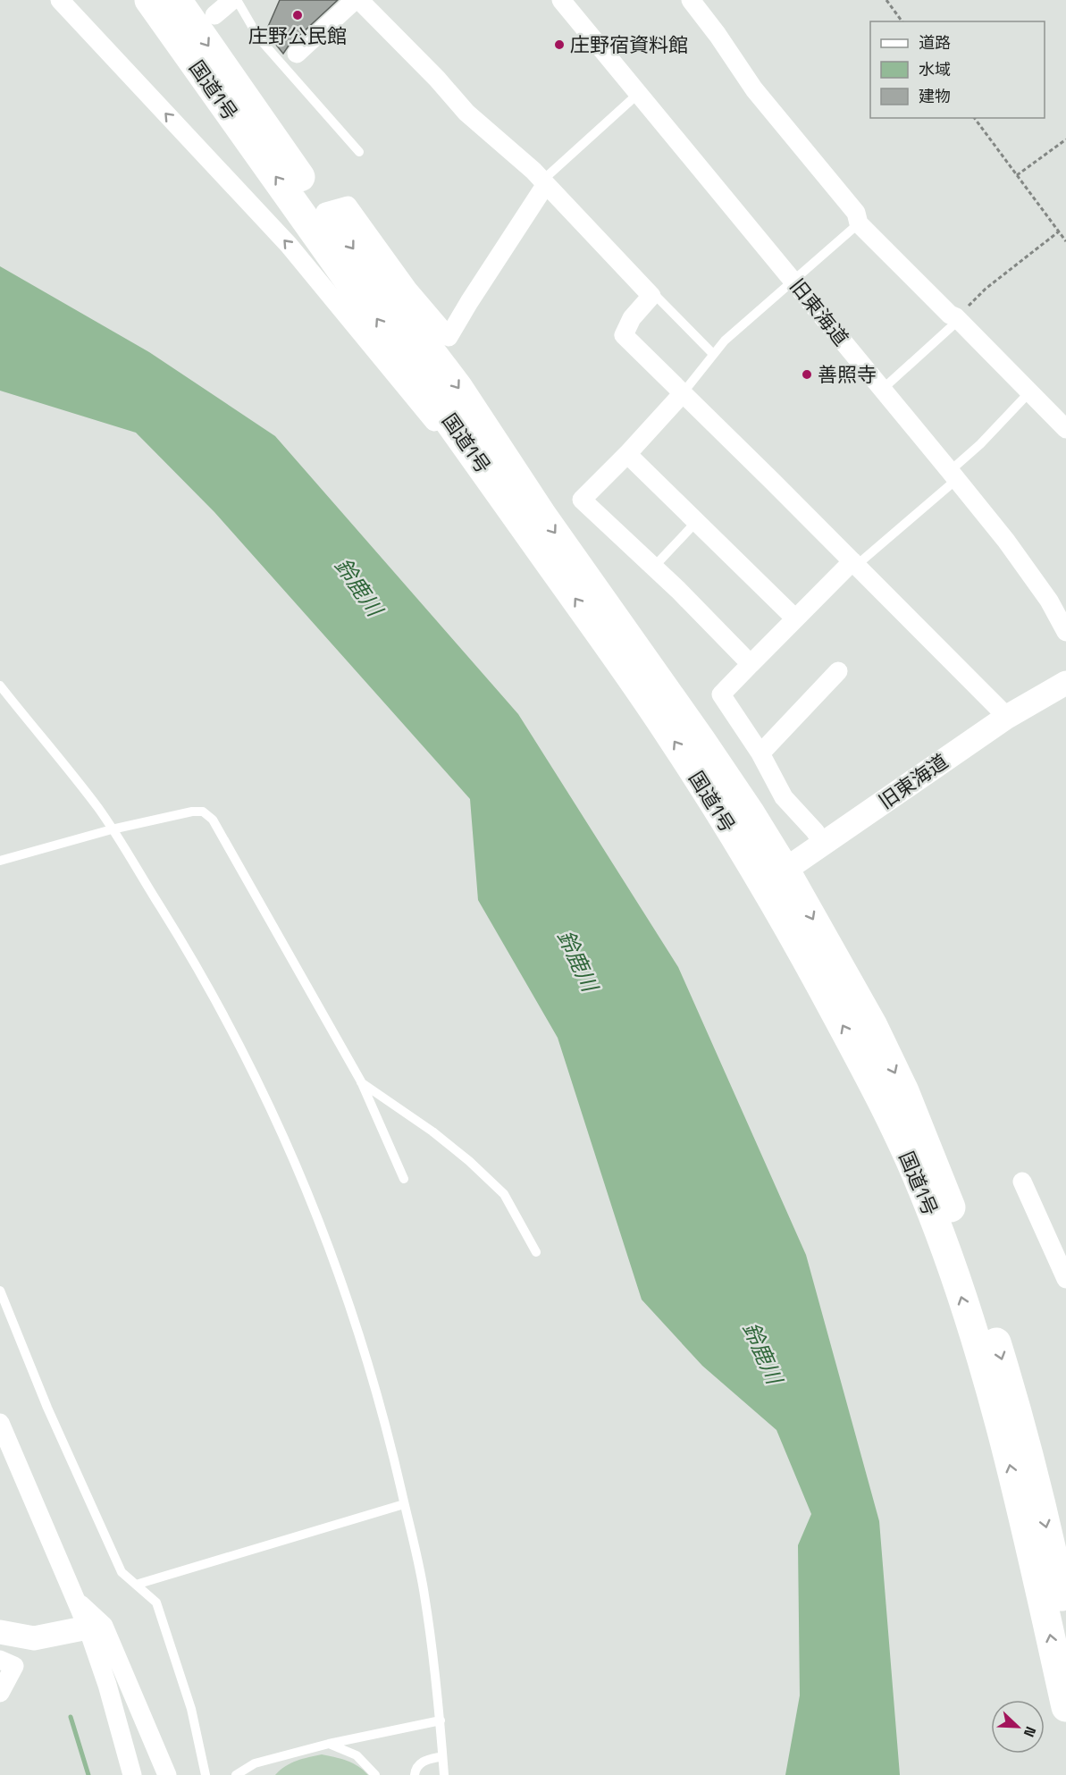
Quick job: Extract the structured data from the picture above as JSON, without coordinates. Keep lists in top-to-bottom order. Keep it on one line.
{"streets":{"highway":["国道1号"],"street":["旧東海道"]},"crossings":[["国道1号","旧東海道"]],"water":["鈴鹿川"],"places":["庄野公民館","庄野宿資料館","善照寺"],"legend":["道路","水域","建物"],"north":"bottom right"}
